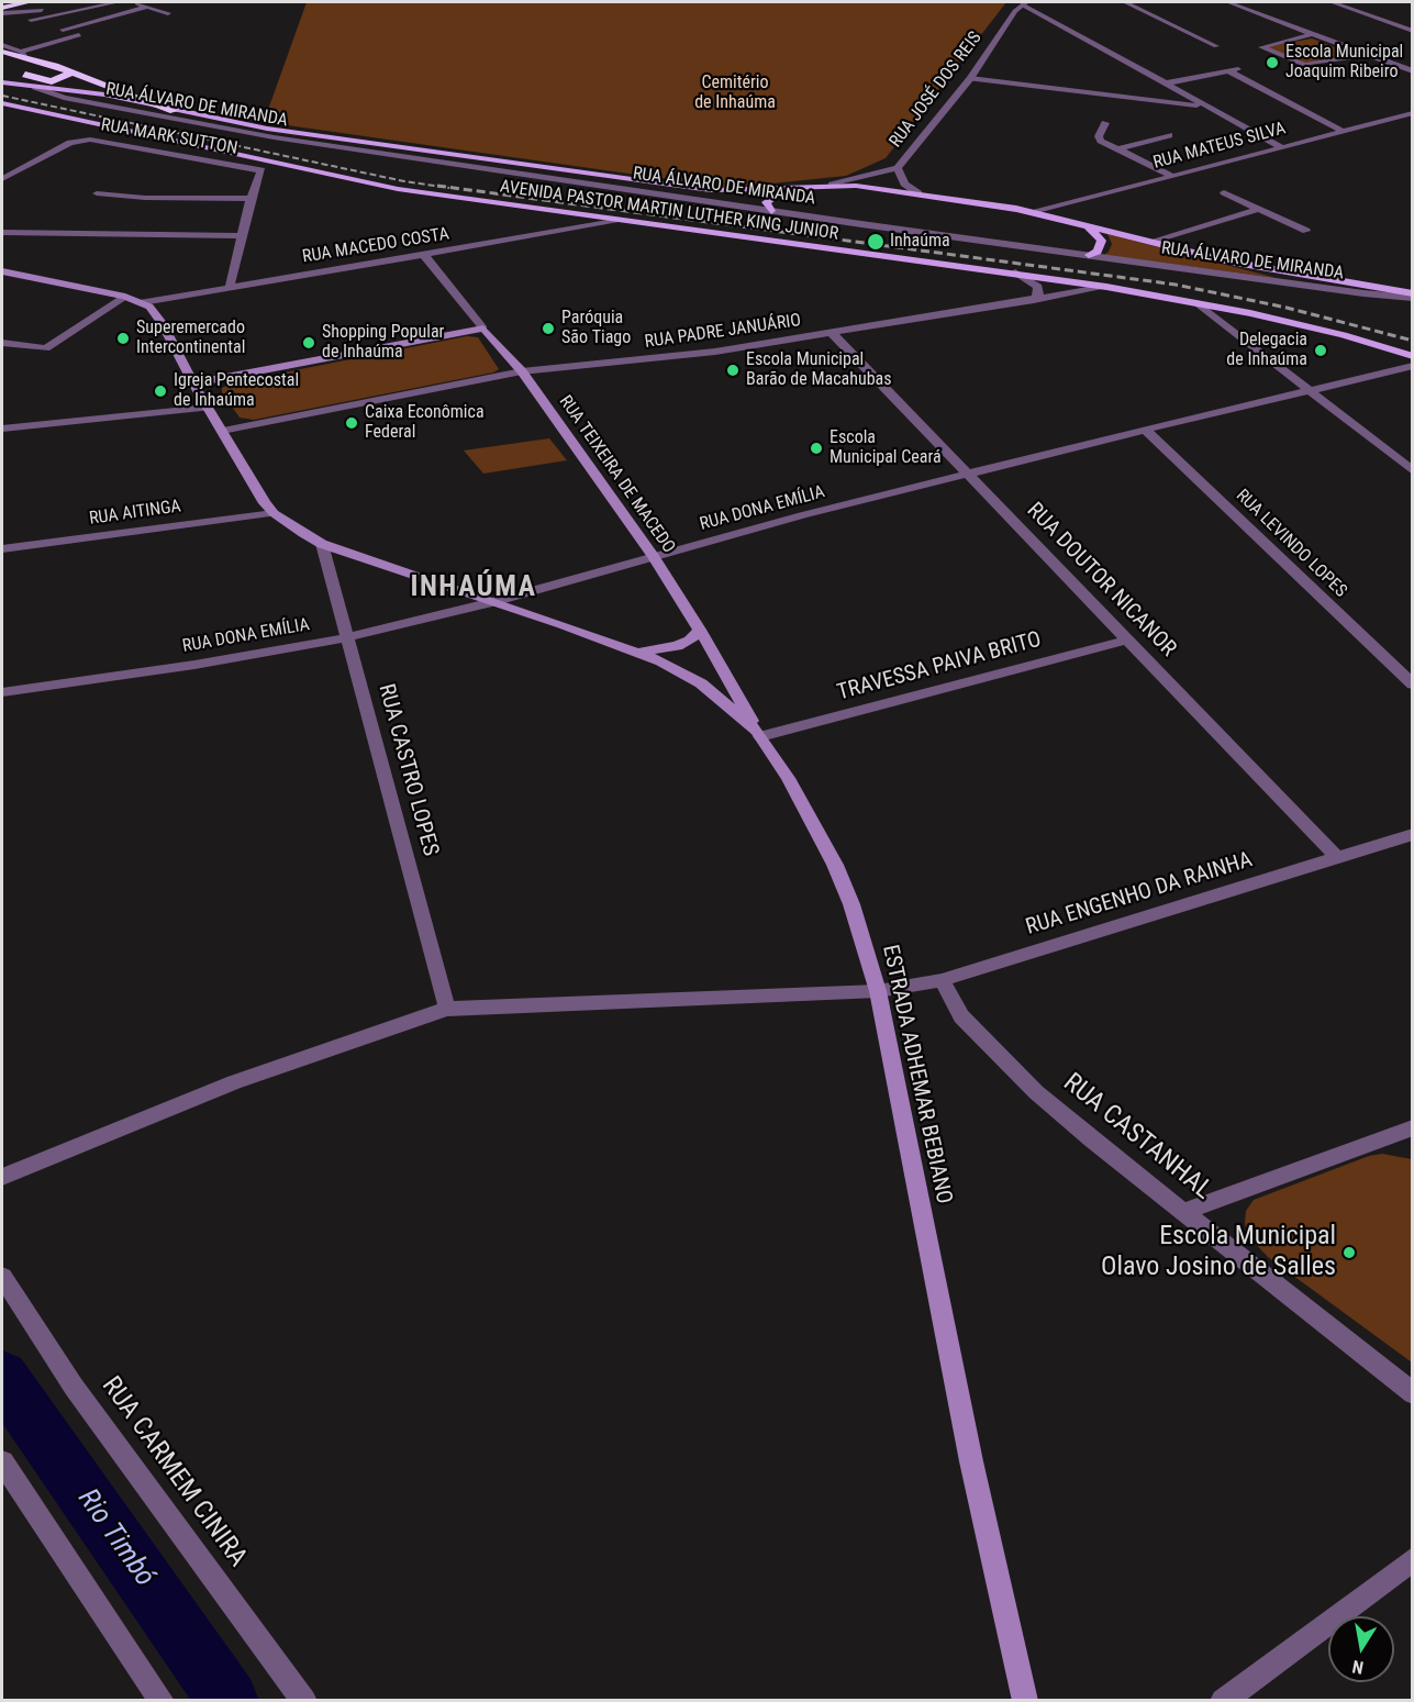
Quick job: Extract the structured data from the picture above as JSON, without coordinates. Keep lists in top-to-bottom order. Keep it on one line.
{"streets":{"main road":["AVENIDA PASTOR MARTIN LUTHER KING JUNIOR","RUA TEIXEIRA DE MACEDO","ESTRADA ADHEMAR BEBIANO"],"street":["RUA JOSÉ DOS REIS","RUA ÁLVARO DE MIRANDA","RUA MARK SUTTON","RUA MATEUS SILVA","RUA MACEDO COSTA","RUA PADRE JANUÁRIO","RUA DONA EMÍLIA","RUA AITINGA","RUA LEVINDO LOPES","RUA DOUTOR NICANOR","TRAVESSA PAIVA BRITO","RUA CASTRO LOPES","RUA ENGENHO DA RAINHA","RUA CASTANHAL","RUA CARMEM CINIRA"]},"crossings":[["RUA JOSÉ DOS REIS","AVENIDA PASTOR MARTIN LUTHER KING JUNIOR"],["RUA ÁLVARO DE MIRANDA","AVENIDA PASTOR MARTIN LUTHER KING JUNIOR"],["RUA MATEUS SILVA","AVENIDA PASTOR MARTIN LUTHER KING JUNIOR"],["AVENIDA PASTOR MARTIN LUTHER KING JUNIOR","RUA MACEDO COSTA"],["AVENIDA PASTOR MARTIN LUTHER KING JUNIOR","RUA PADRE JANUÁRIO"],["RUA MACEDO COSTA","RUA TEIXEIRA DE MACEDO"],["RUA MACEDO COSTA","ESTRADA ADHEMAR BEBIANO"],["RUA PADRE JANUÁRIO","RUA TEIXEIRA DE MACEDO"],["RUA PADRE JANUÁRIO","RUA DOUTOR NICANOR"],["RUA PADRE JANUÁRIO","ESTRADA ADHEMAR BEBIANO"],["RUA TEIXEIRA DE MACEDO","RUA DONA EMÍLIA"],["RUA TEIXEIRA DE MACEDO","TRAVESSA PAIVA BRITO"],["RUA TEIXEIRA DE MACEDO","ESTRADA ADHEMAR BEBIANO"],["RUA DONA EMÍLIA","RUA LEVINDO LOPES"],["RUA DONA EMÍLIA","RUA DOUTOR NICANOR"],["RUA DONA EMÍLIA","RUA CASTRO LOPES"],["RUA DONA EMÍLIA","ESTRADA ADHEMAR BEBIANO"],["RUA AITINGA","ESTRADA ADHEMAR BEBIANO"],["RUA DOUTOR NICANOR","TRAVESSA PAIVA BRITO"],["RUA DOUTOR NICANOR","RUA ENGENHO DA RAINHA"],["TRAVESSA PAIVA BRITO","ESTRADA ADHEMAR BEBIANO"],["RUA CASTRO LOPES","ESTRADA ADHEMAR BEBIANO"],["RUA ENGENHO DA RAINHA","ESTRADA ADHEMAR BEBIANO"],["RUA ENGENHO DA RAINHA","RUA CASTANHAL"]],"districts":["INHAÚMA"],"water":["Rio Timbó"],"parks":["Cemitério de Inhaúma"],"places":["Escola Municipal Joaquim Ribeiro","Inhaúma","Paróquia São Tiago","Superemercado Intercontinental","Shopping Popular de Inhaúma","Delegacia de Inhaúma","Escola Municipal Barão de Macahubas","Igreja Pentecostal de Inhaúma","Caixa Econômica Federal","Escola Municipal Ceará","Escola Municipal Olavo Josino de Salles"],"north":"bottom"}
